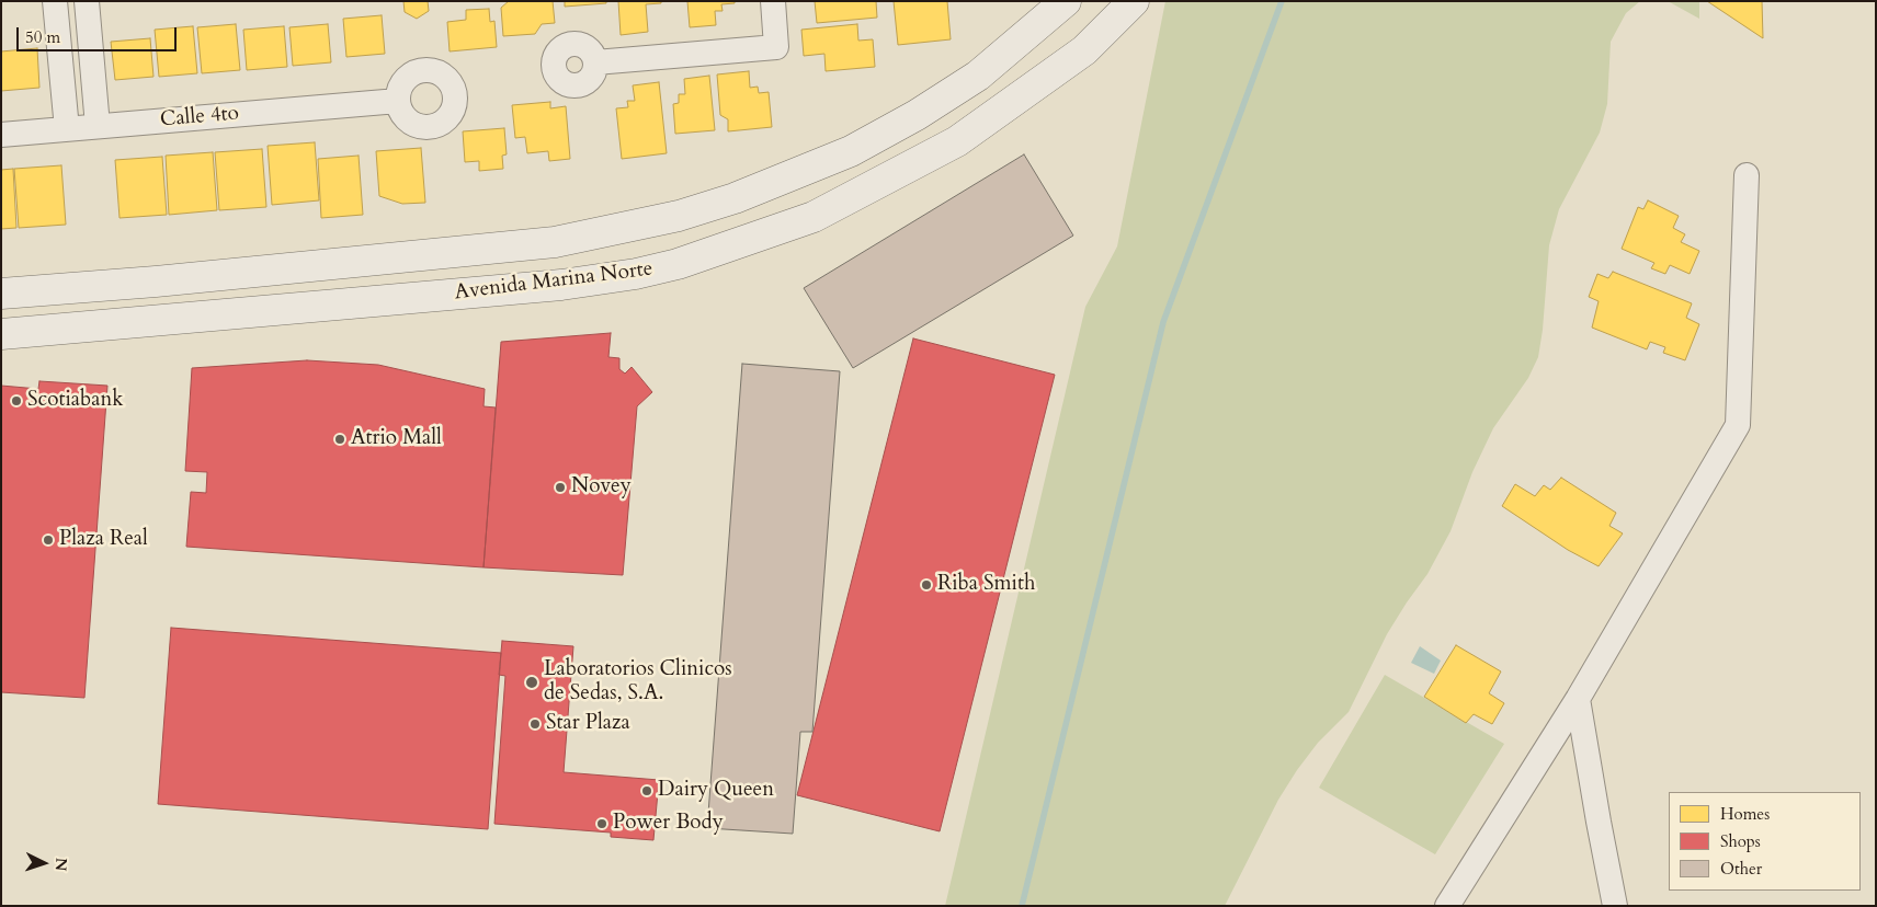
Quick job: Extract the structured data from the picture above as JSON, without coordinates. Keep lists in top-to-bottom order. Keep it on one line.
{"streets":{"main road":["Avenida Marina Norte"],"street":["Calle 4to"]},"places":["Scotiabank","Atrio Mall","Novey","Plaza Real","Riba Smith","Laboratorios Clinicos de Sedas, S.A.","Star Plaza","Dairy Queen","Power Body"],"legend":["Homes","Shops","Other"],"scale_bar":"50 m","north":"right"}
